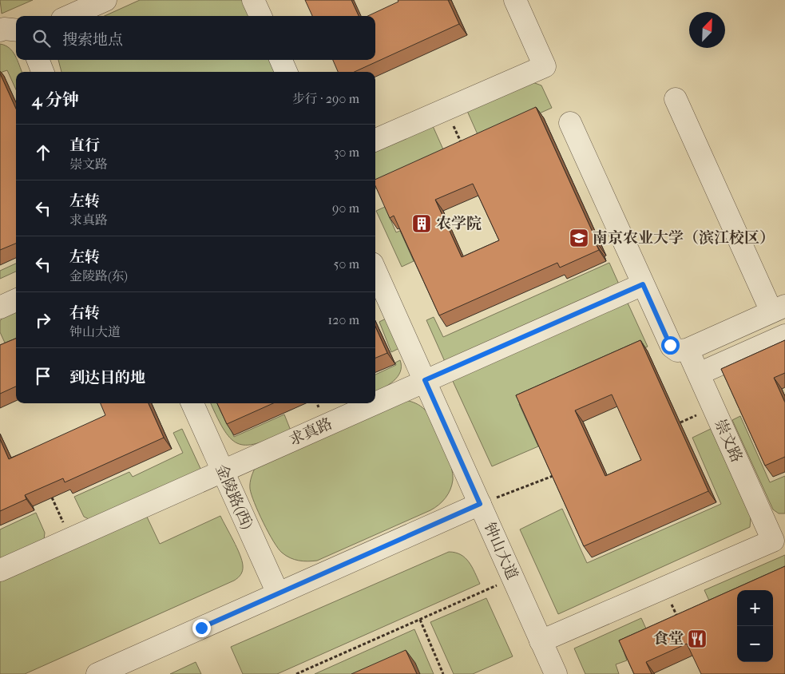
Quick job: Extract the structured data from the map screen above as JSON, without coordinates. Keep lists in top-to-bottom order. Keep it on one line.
{"streets":{"lane":["求真路","崇文路","金陵路(西)","钟山大道"]},"crossings":[["求真路","金陵路(西)"],["崇文路","钟山大道"],["金陵路(西)","钟山大道"]],"places":{"building":["农学院"],"school or university":["南京农业大学（滨江校区）"],"restaurant":["食堂"]},"north":"top right","page":{"search":"搜索地点","heading":["4 分钟","步行 · 290 m"],"list":[["直行","崇文路","30 m"],["左转","求真路","90 m"],["左转","金陵路(东)","50 m"],["右转","钟山大道","120 m"],"到达目的地"],"map_buttons":["+","−"]}}
